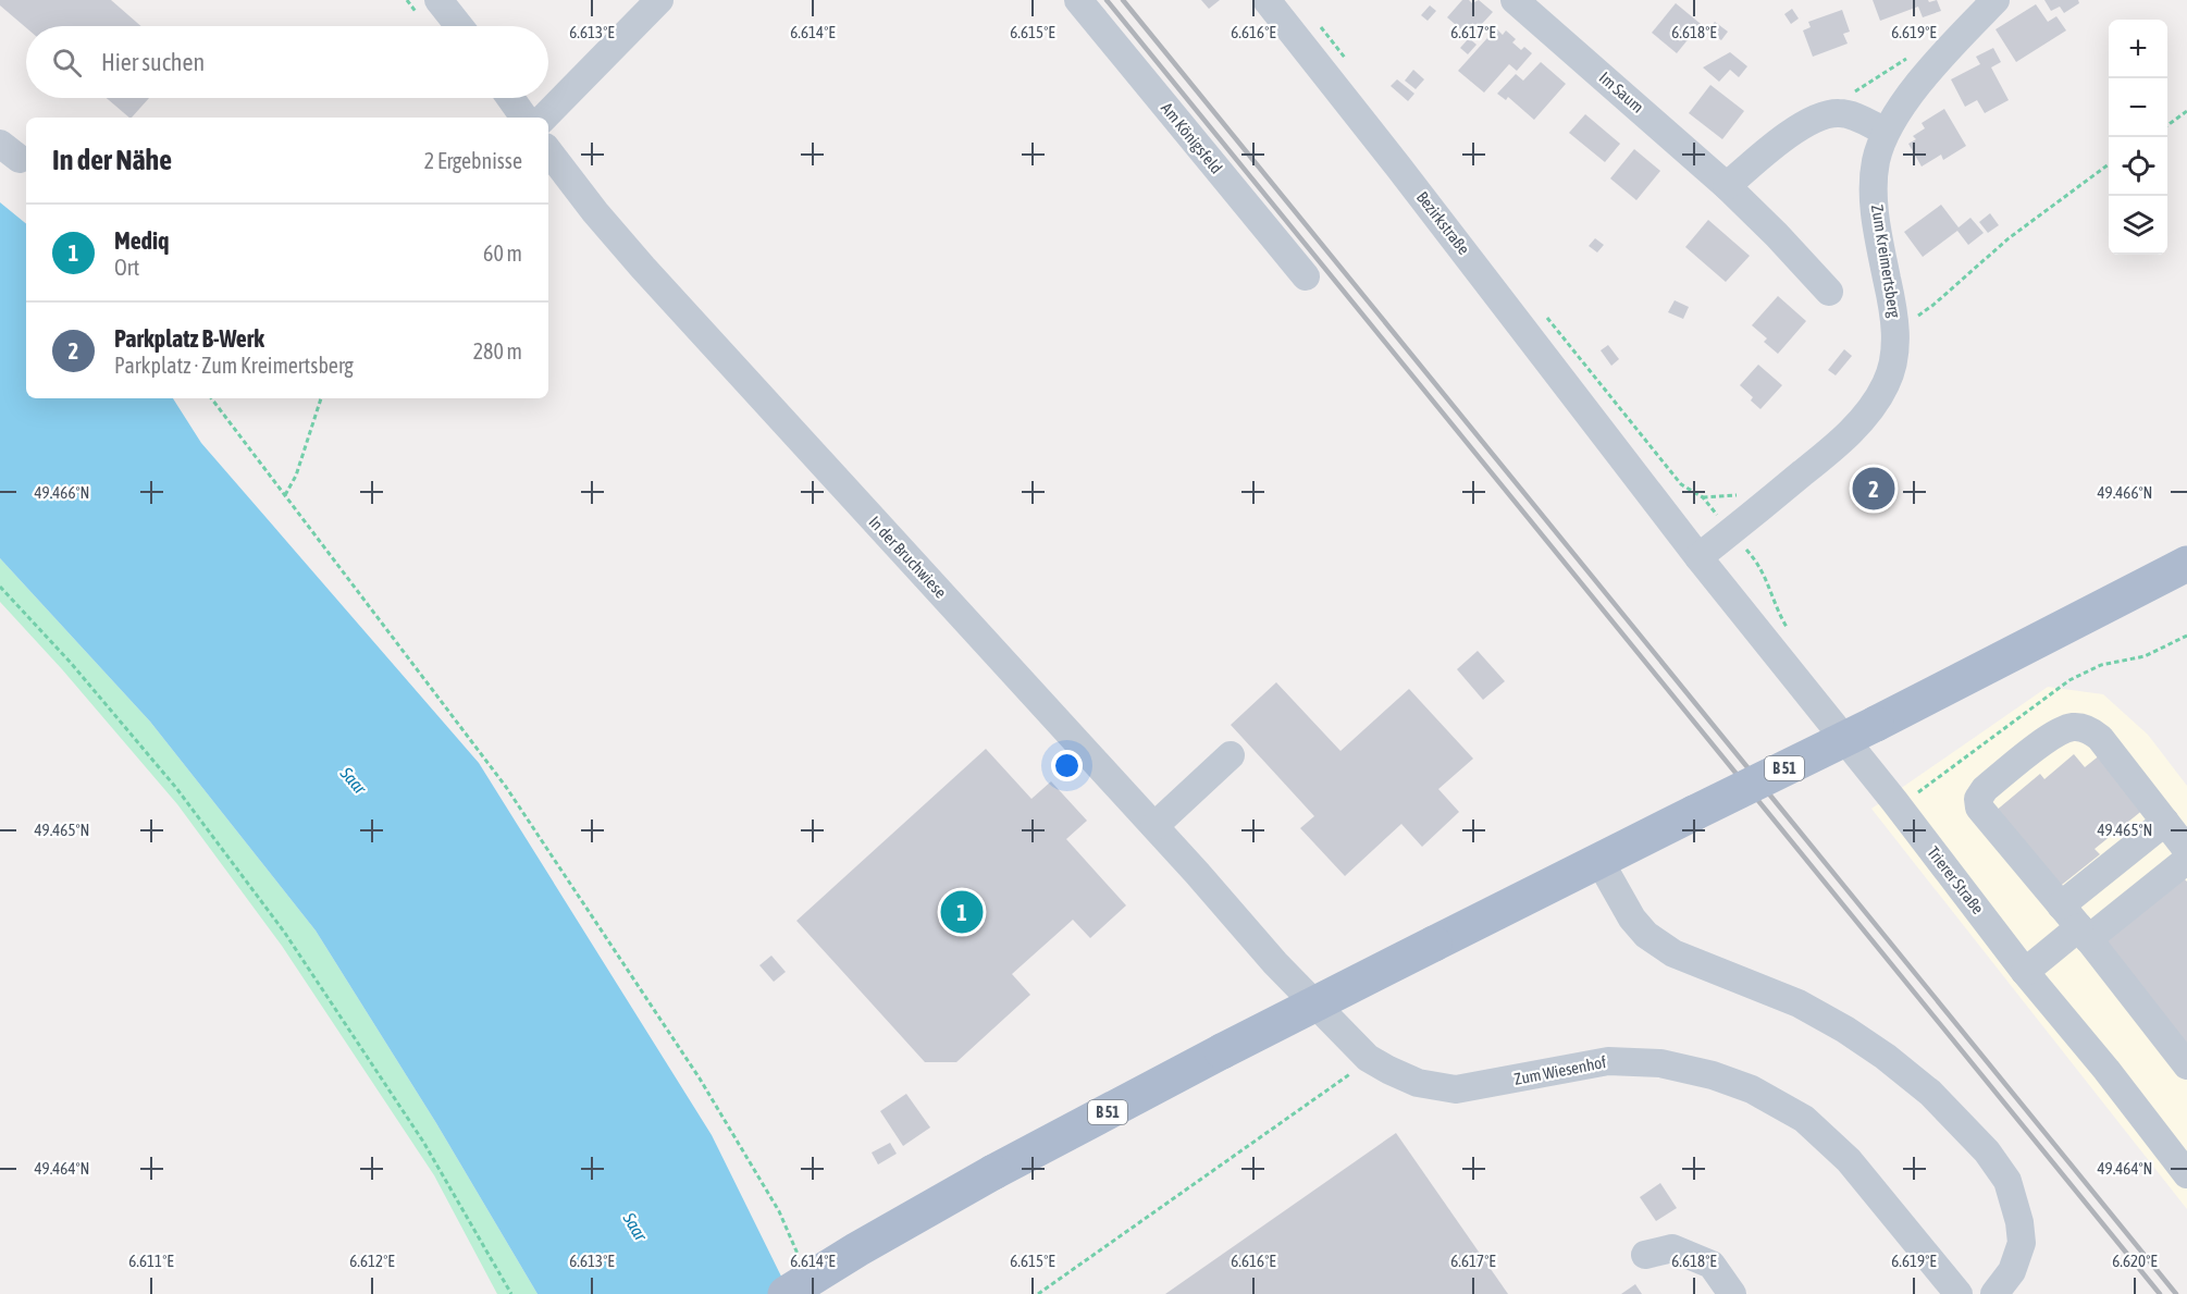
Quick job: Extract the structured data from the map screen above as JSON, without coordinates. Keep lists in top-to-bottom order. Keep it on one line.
{"streets":{"main road":["B 51"],"street":["Im Saum","Am Königsfeld","Bezirkstraße","Zum Kreimertsberg","In der Bruchwiese","Trierer Straße","Zum Wiesenhof"]},"crossings":[["Bezirkstraße","Zum Kreimertsberg"],["Bezirkstraße","Trierer Straße"],["Zum Kreimertsberg","Trierer Straße"],["In der Bruchwiese","Zum Wiesenhof"]],"water":["Saar"],"page":{"map_buttons":["+","−"],"search":"Hier suchen","heading":["In der Nähe","2 Ergebnisse"],"list":[{"mark":"1","name":"Mediq","note":"Ort","value":"60 m"},{"mark":"2","name":"Parkplatz B-Werk","note":"Parkplatz · Zum Kreimertsberg","value":"280 m"}],"pins":["2","1"]},"coordinates":["6.613°E","6.614°E","6.615°E","6.616°E","6.617°E","6.618°E","6.619°E","49.466°N","49.465°N","49.464°N","6.611°E","6.612°E","6.620°E"]}
